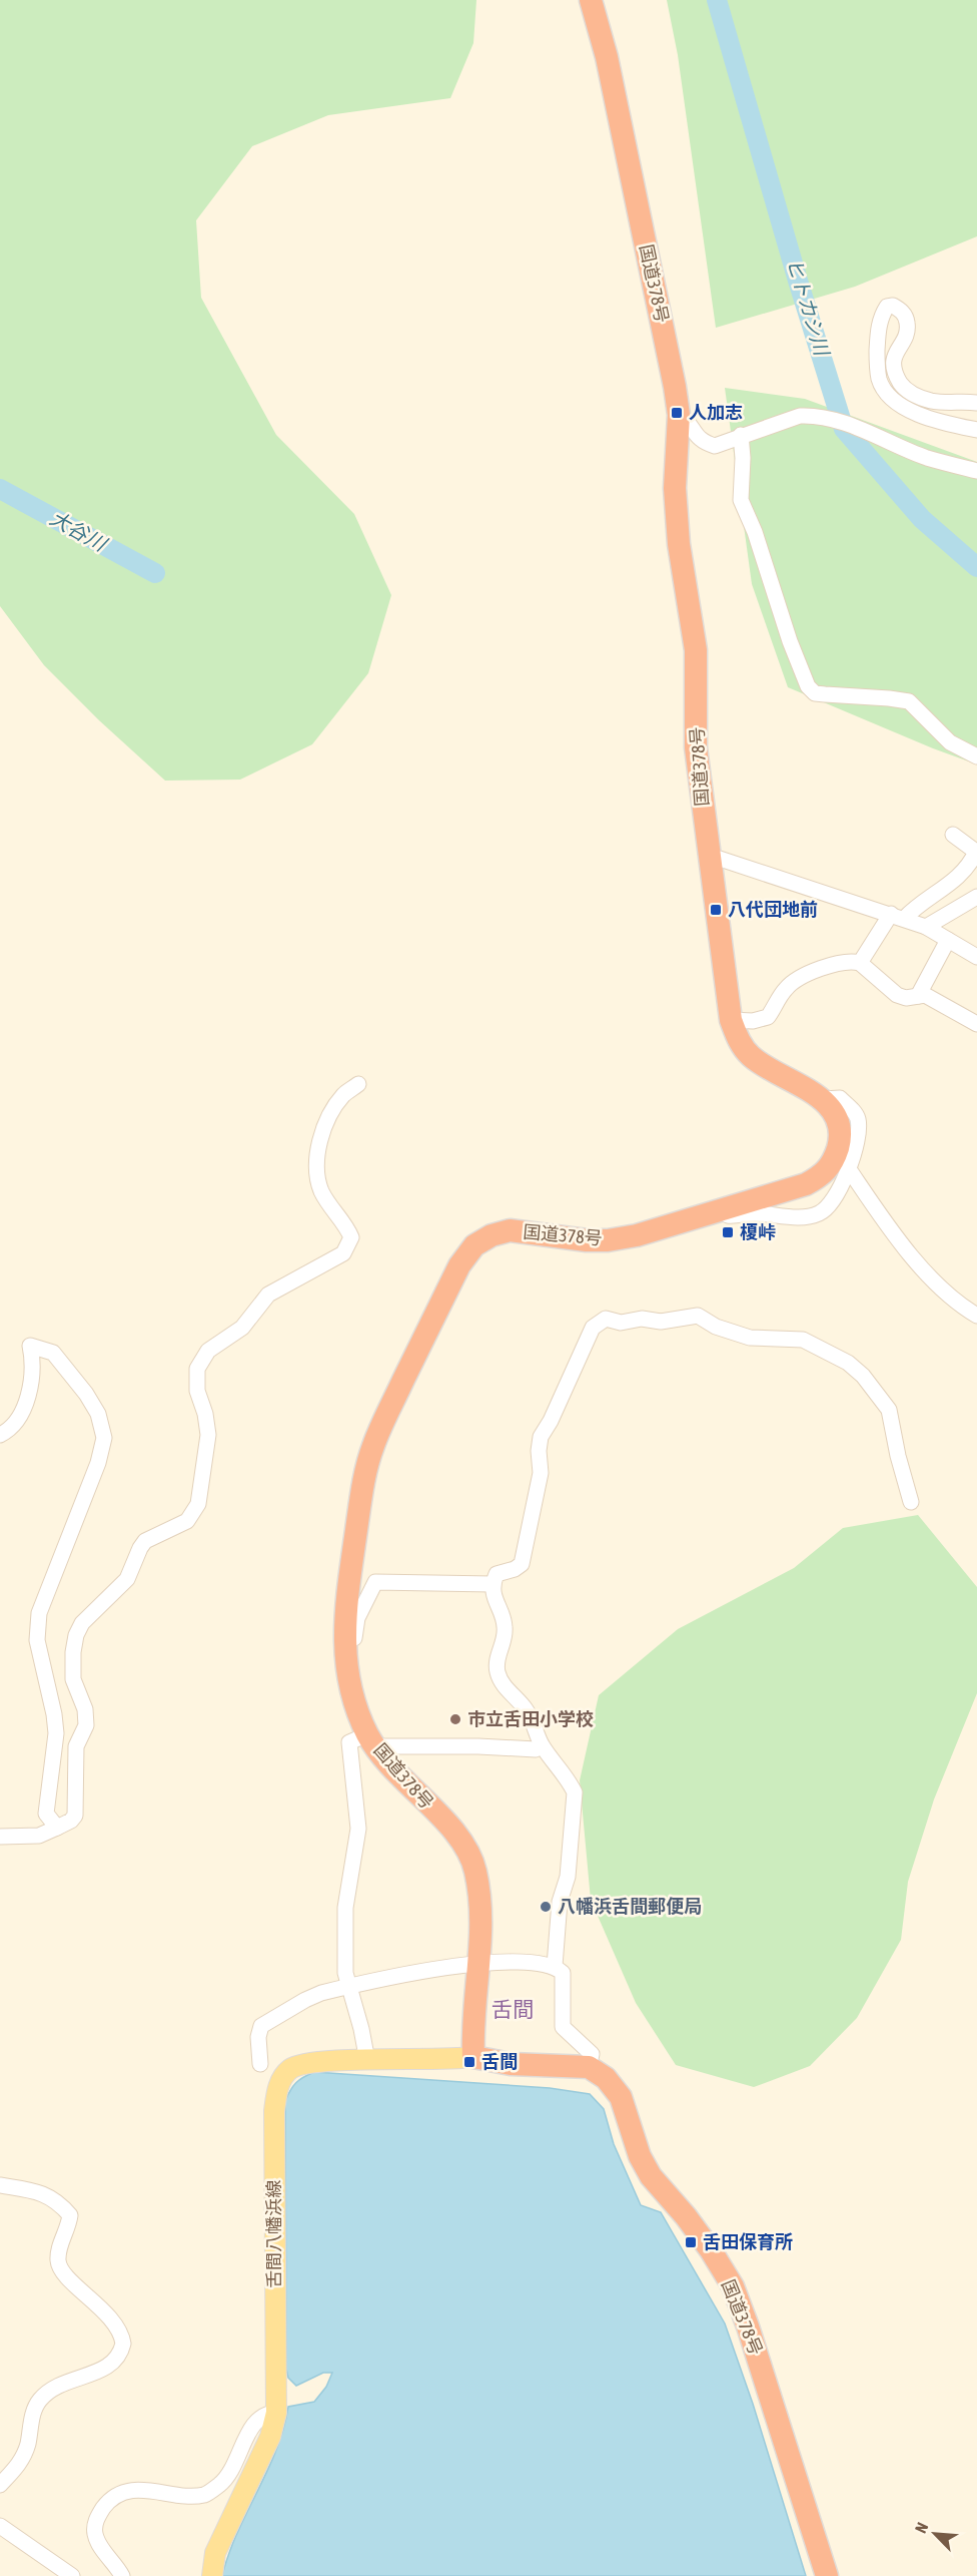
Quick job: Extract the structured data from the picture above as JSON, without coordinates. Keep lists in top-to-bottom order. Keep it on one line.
{"streets":{"highway":["国道378号"],"main road":["舌間八幡浜線"]},"crossings":[["国道378号","舌間八幡浜線"]],"districts":["舌間"],"water":["ヒトカシ川","大谷川"],"places":{"transit":["人加志","八代団地前","榎峠","舌間","舌田保育所"],"other":["市立舌田小学校","八幡浜舌間郵便局"]},"north":"top left"}
